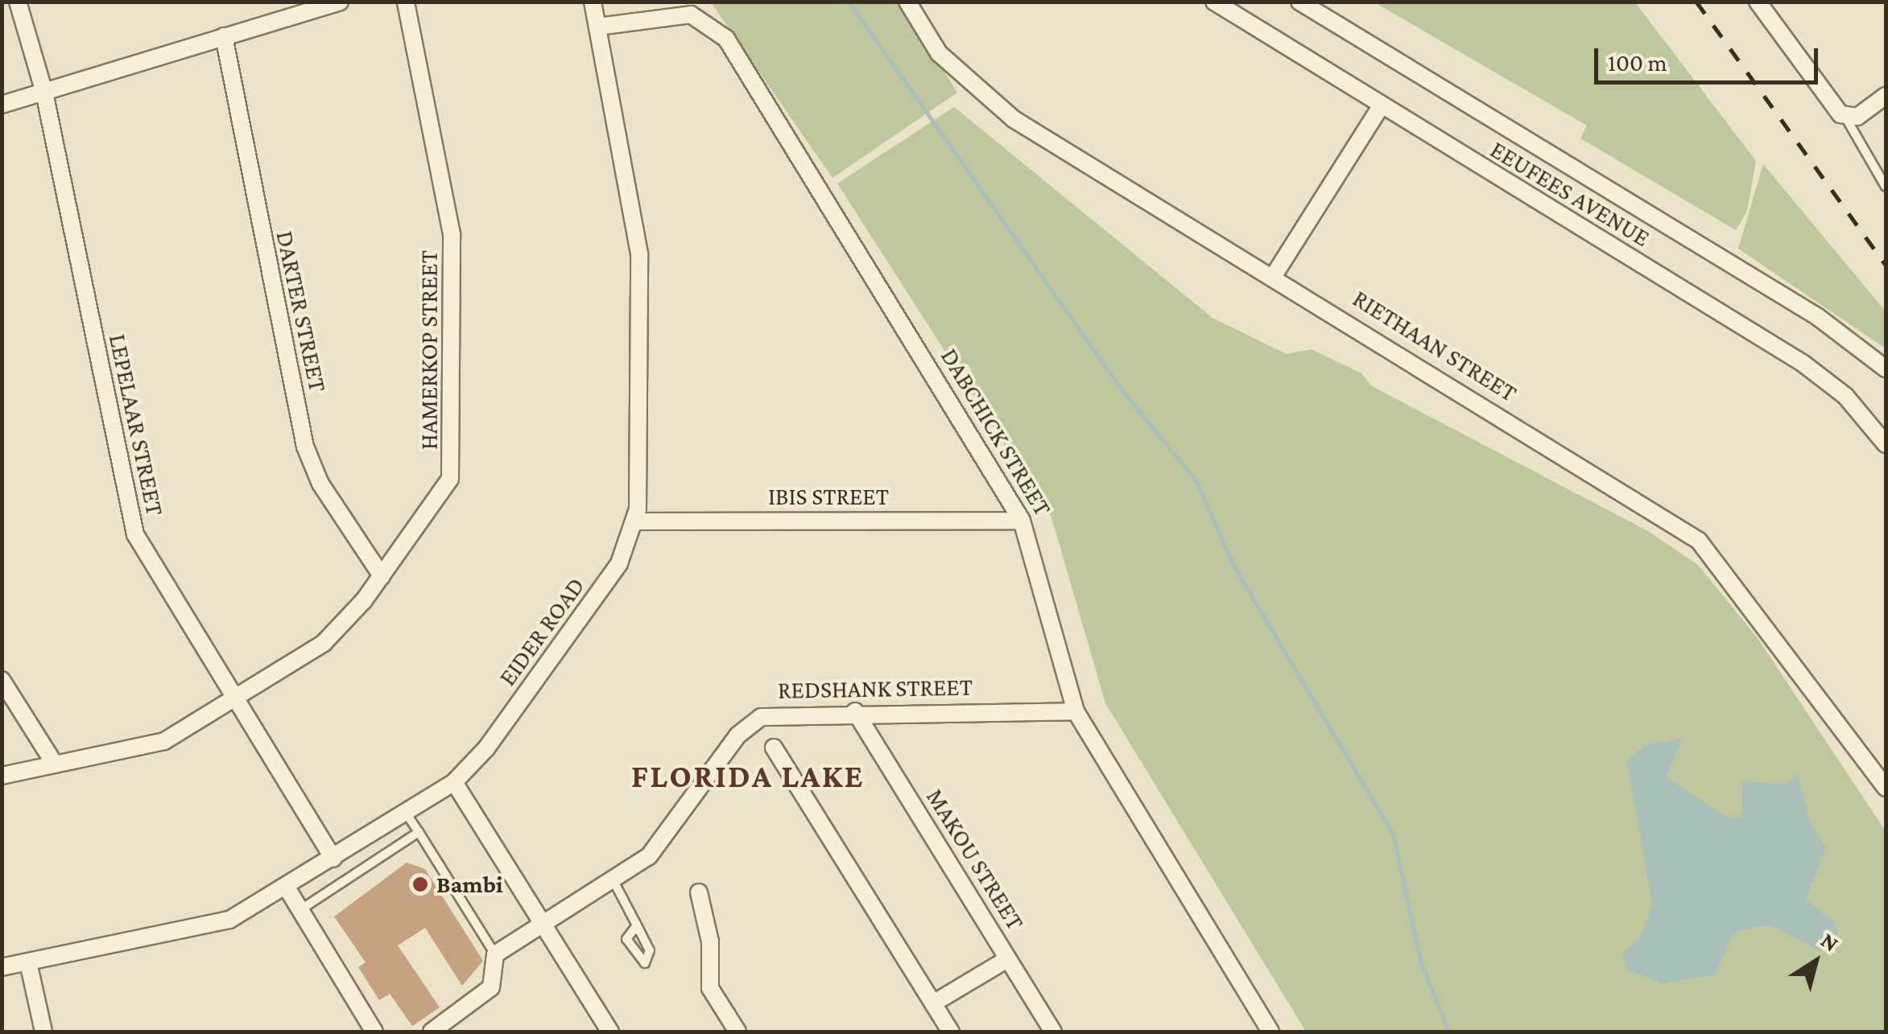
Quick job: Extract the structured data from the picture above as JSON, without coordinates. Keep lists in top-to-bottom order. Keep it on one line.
{"streets":{"street":["EEUFEES AVENUE","DARTER STREET","RIETHAAN STREET","HAMERKOP STREET","LEPELAAR STREET","DABCHICK STREET","IBIS STREET","EIDER ROAD","REDSHANK STREET","MAKOU STREET"]},"crossings":[["DARTER STREET","HAMERKOP STREET"],["HAMERKOP STREET","LEPELAAR STREET"],["LEPELAAR STREET","EIDER ROAD"],["DABCHICK STREET","IBIS STREET"],["DABCHICK STREET","EIDER ROAD"],["DABCHICK STREET","REDSHANK STREET"],["IBIS STREET","EIDER ROAD"],["REDSHANK STREET","MAKOU STREET"]],"districts":["FLORIDA LAKE"],"places":["Bambi"],"scale_bar":"100 m","north":"top right"}
